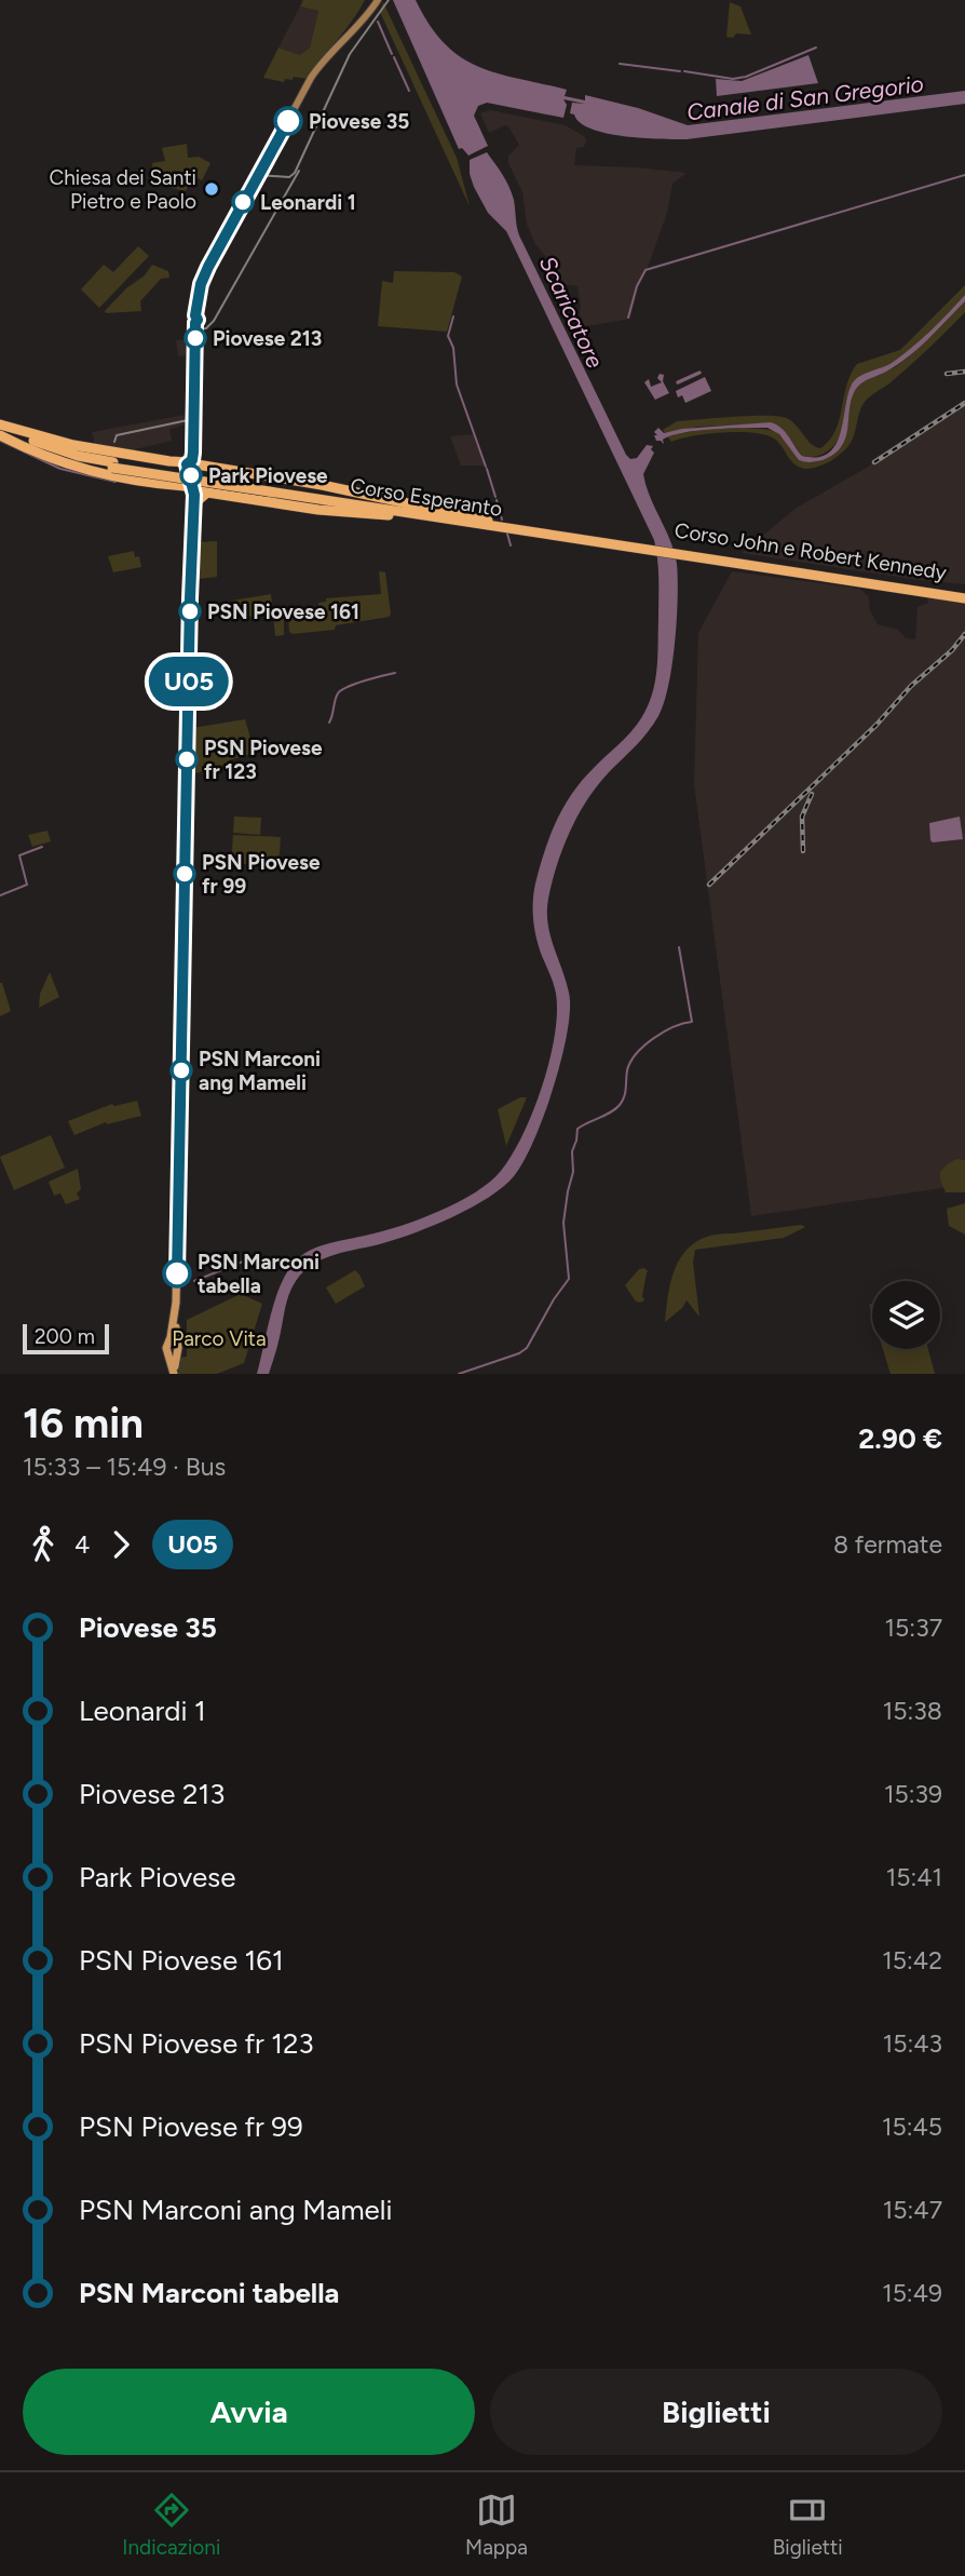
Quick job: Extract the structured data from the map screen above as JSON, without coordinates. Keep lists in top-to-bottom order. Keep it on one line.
{"streets":{"highway":["Corso Esperanto","Corso John e Robert Kennedy"]},"crossings":[["Corso Esperanto","Corso John e Robert Kennedy"]],"water":["Canale di San Gregorio","Scaricatore"],"parks":["Parco Vita"],"places":["Piovese 35","Chiesa dei Santi Pietro e Paolo","Leonardi 1","Piovese 213","Park Piovese","PSN Piovese 161","PSN Piovese fr 123","PSN Piovese fr 99","PSN Marconi ang Mameli","PSN Marconi tabella"],"lines":["bus line U05"],"scale_bar":"200 m","page":{"on_map":"U05","scale":"200 m","heading":["16 min","15:33 – 15:49 · Bus","2.90 €"],"legs":["4","U05","8 fermate"],"list":[{"name":"Piovese 35","value":"15:37"},{"name":"Leonardi 1","value":"15:38"},{"name":"Piovese 213","value":"15:39"},{"name":"Park Piovese","value":"15:41"},{"name":"PSN Piovese 161","value":"15:42"},{"name":"PSN Piovese fr 123","value":"15:43"},{"name":"PSN Piovese fr 99","value":"15:45"},{"name":"PSN Marconi ang Mameli","value":"15:47"},{"name":"PSN Marconi tabella","value":"15:49"}],"buttons":["Avvia","Biglietti"],"tabs":["Indicazioni","Mappa","Biglietti"]}}
